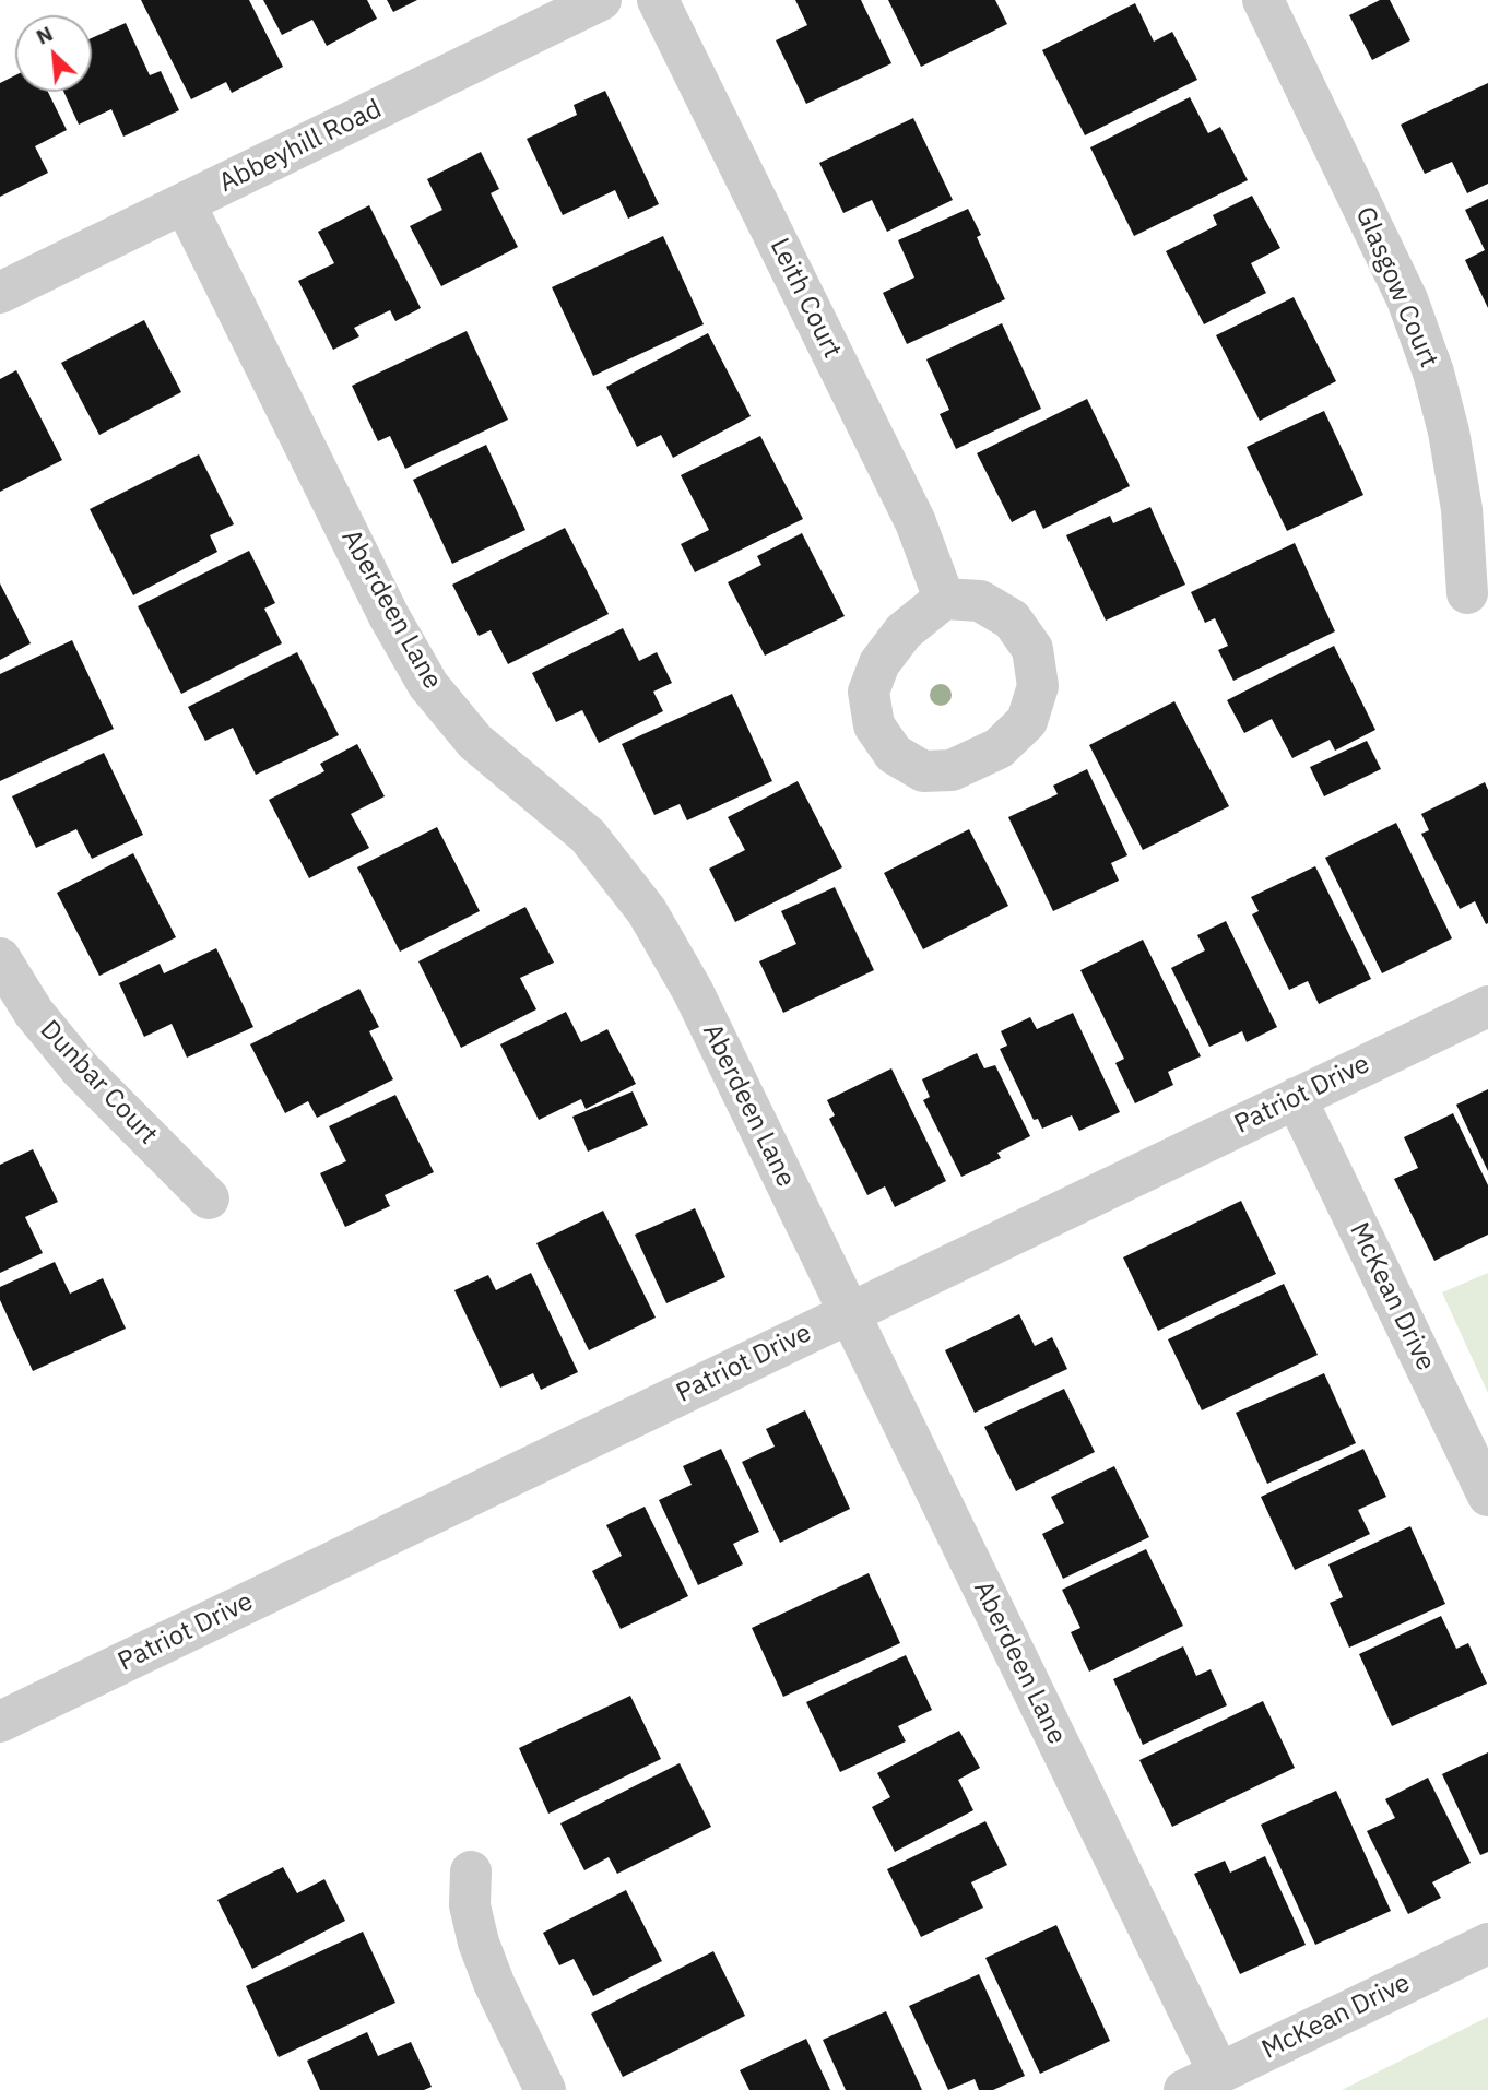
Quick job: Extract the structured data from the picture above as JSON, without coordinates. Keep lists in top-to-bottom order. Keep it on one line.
{"streets":{"street":["Abbeyhill Road","Glasgow Court","Leith Court","Aberdeen Lane","Dunbar Court","Patriot Drive","McKean Drive"]},"crossings":[["Abbeyhill Road","Aberdeen Lane"],["Aberdeen Lane","Patriot Drive"],["Aberdeen Lane","McKean Drive"],["Patriot Drive","McKean Drive"]],"north":"top left"}
